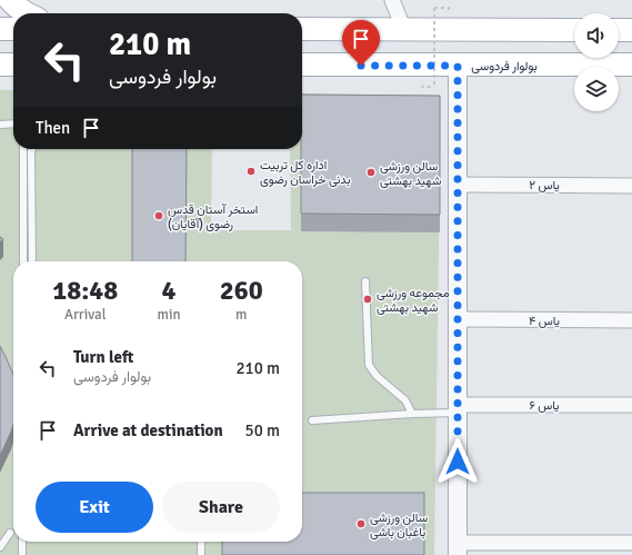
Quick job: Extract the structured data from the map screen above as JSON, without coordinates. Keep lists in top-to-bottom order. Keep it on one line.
{"streets":{"main road":["بولوار فردوسی"],"street":["یاس ۲","یاس ۴","یاس ۶"]},"places":["اداره کل تربیت بدنی خراسان رضوی","سالن ورزشی شهید بهشتی","استخر آستان قدس رضوی (آقایان)","مجموعه ورزشی شهید بهشتی","سالن ورزشی باغبان باشی"],"page":{"turn":["210 m","بولوار فردوسی"],"then":"Then","eta":["18:48","Arrival","4","min","260","m"],"list":[{"name":"Turn left","note":"بولوار فردوسی","value":"210 m"},{"name":"Arrive at destination","value":"50 m"}],"buttons":["Exit","Share"]}}
